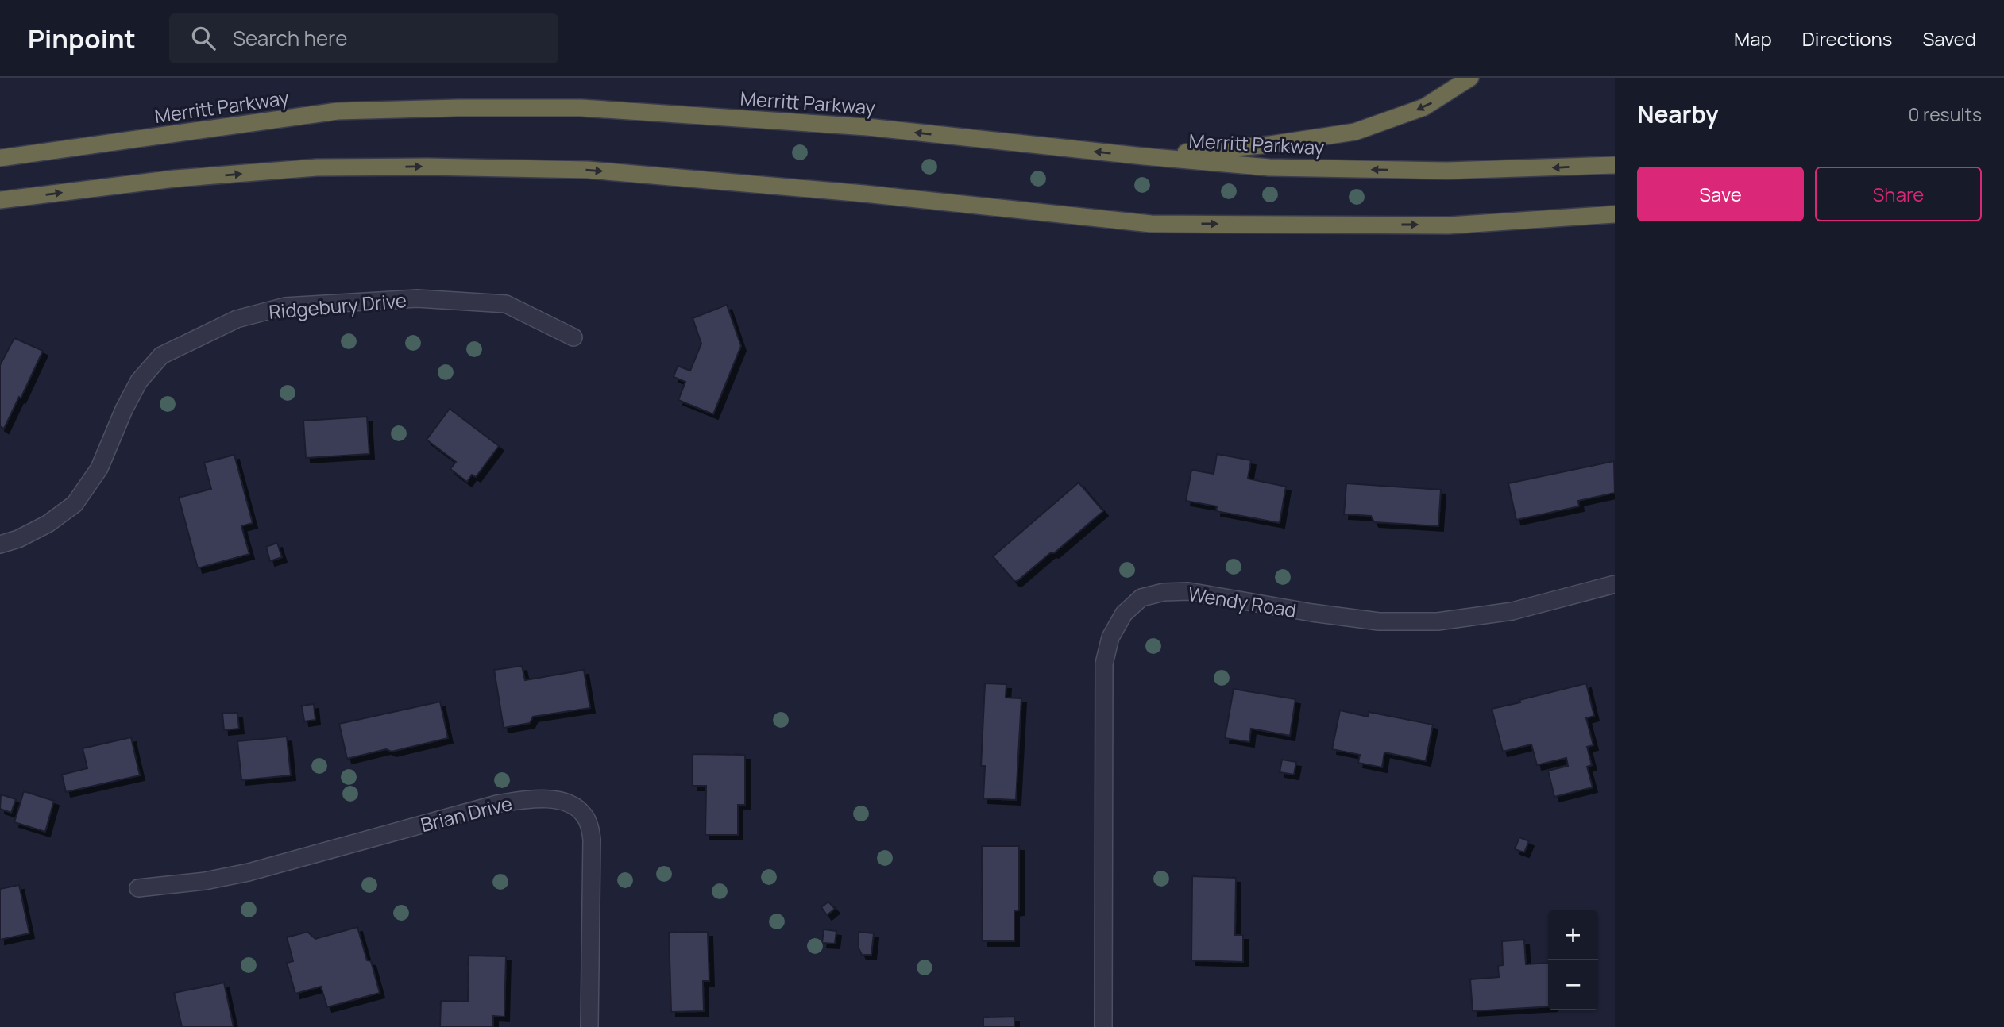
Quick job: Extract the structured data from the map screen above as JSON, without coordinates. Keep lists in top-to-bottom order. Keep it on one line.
{"streets":{"highway":["Merritt Parkway"],"street":["Ridgebury Drive","Wendy Road","Brian Drive"]},"page":{"header":"Pinpoint","search":"Search here","nav":["Map","Directions","Saved"],"heading":["Nearby","0 results"],"buttons":["Save","Share"],"map_buttons":["+","−"]}}
